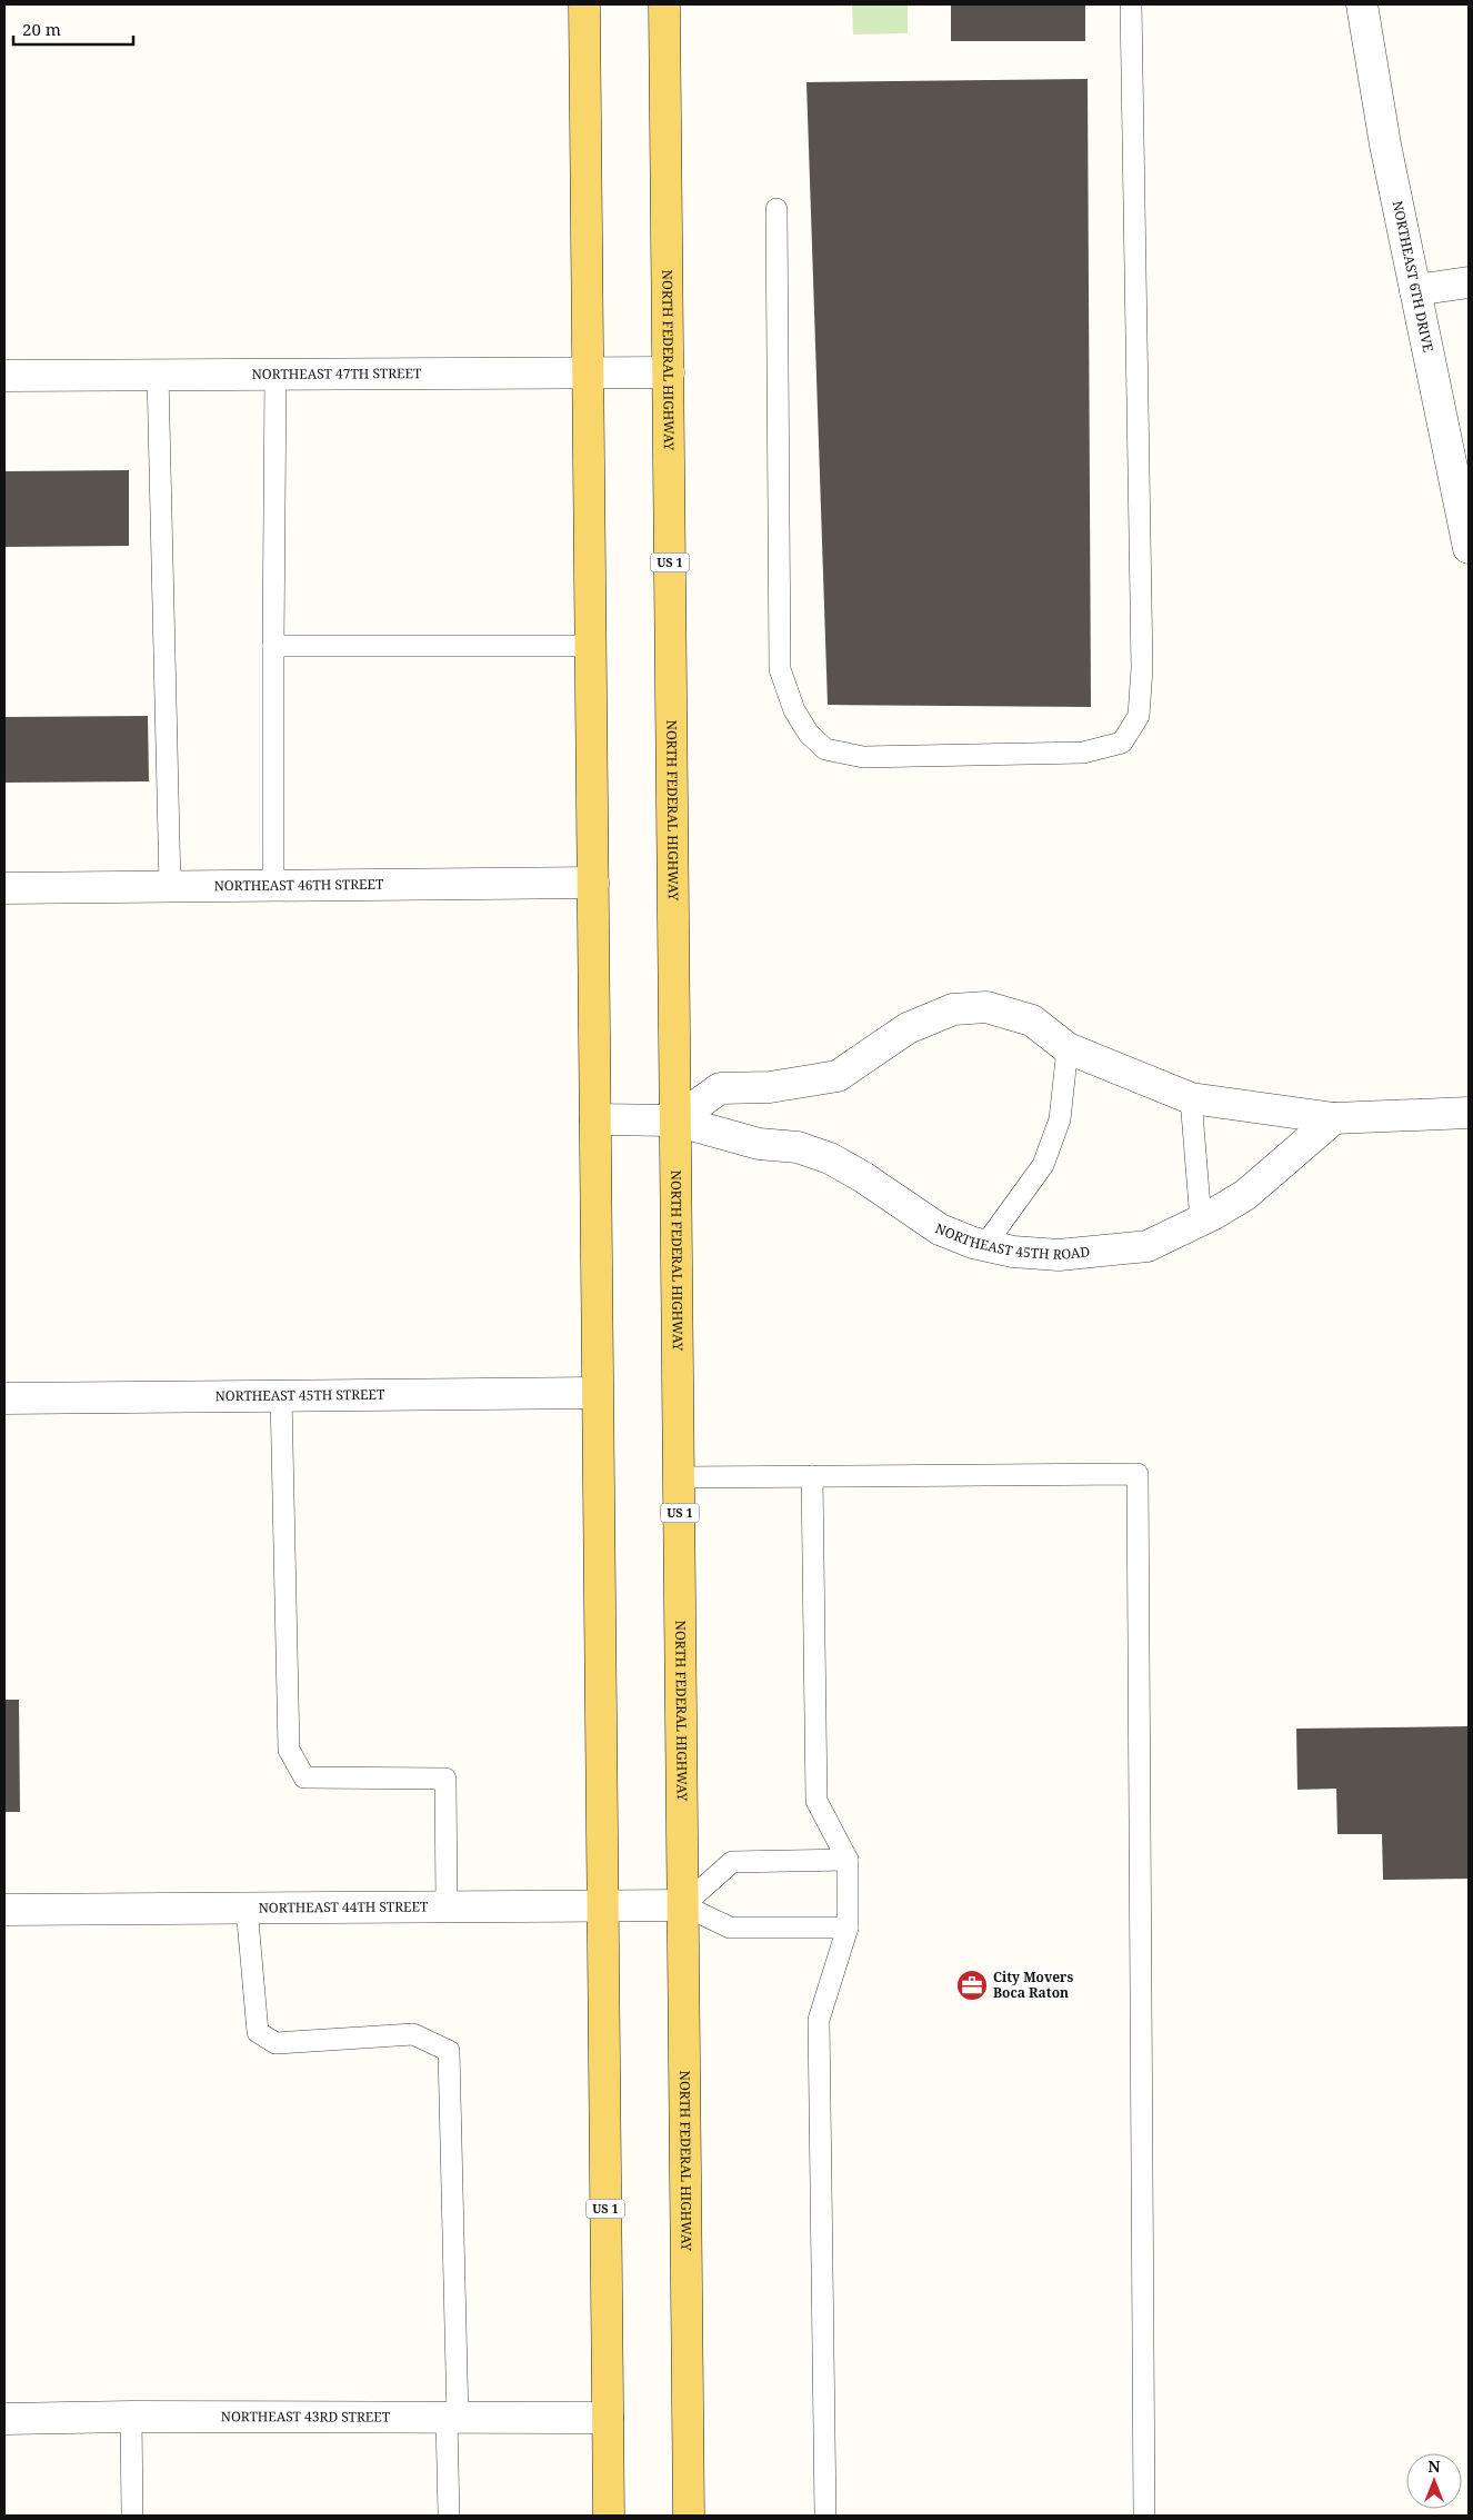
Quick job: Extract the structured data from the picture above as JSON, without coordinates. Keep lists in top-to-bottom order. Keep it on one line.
{"streets":{"main road":["NORTH FEDERAL HIGHWAY","US 1"],"street":["NORTHEAST 6TH DRIVE","NORTHEAST 47TH STREET","NORTHEAST 46TH STREET","NORTHEAST 45TH ROAD","NORTHEAST 45TH STREET","NORTHEAST 44TH STREET","NORTHEAST 43RD STREET"]},"crossings":[["NORTH FEDERAL HIGHWAY","NORTHEAST 47TH STREET"],["NORTH FEDERAL HIGHWAY","NORTHEAST 45TH ROAD"],["NORTH FEDERAL HIGHWAY","NORTHEAST 44TH STREET"],["NORTHEAST 47TH STREET","US 1"],["US 1","NORTHEAST 46TH STREET"],["US 1","NORTHEAST 45TH ROAD"],["US 1","NORTHEAST 45TH STREET"],["US 1","NORTHEAST 44TH STREET"],["US 1","NORTHEAST 43RD STREET"]],"places":{"office":["City Movers Boca Raton"]},"scale_bar":"20 m","north":"top"}
